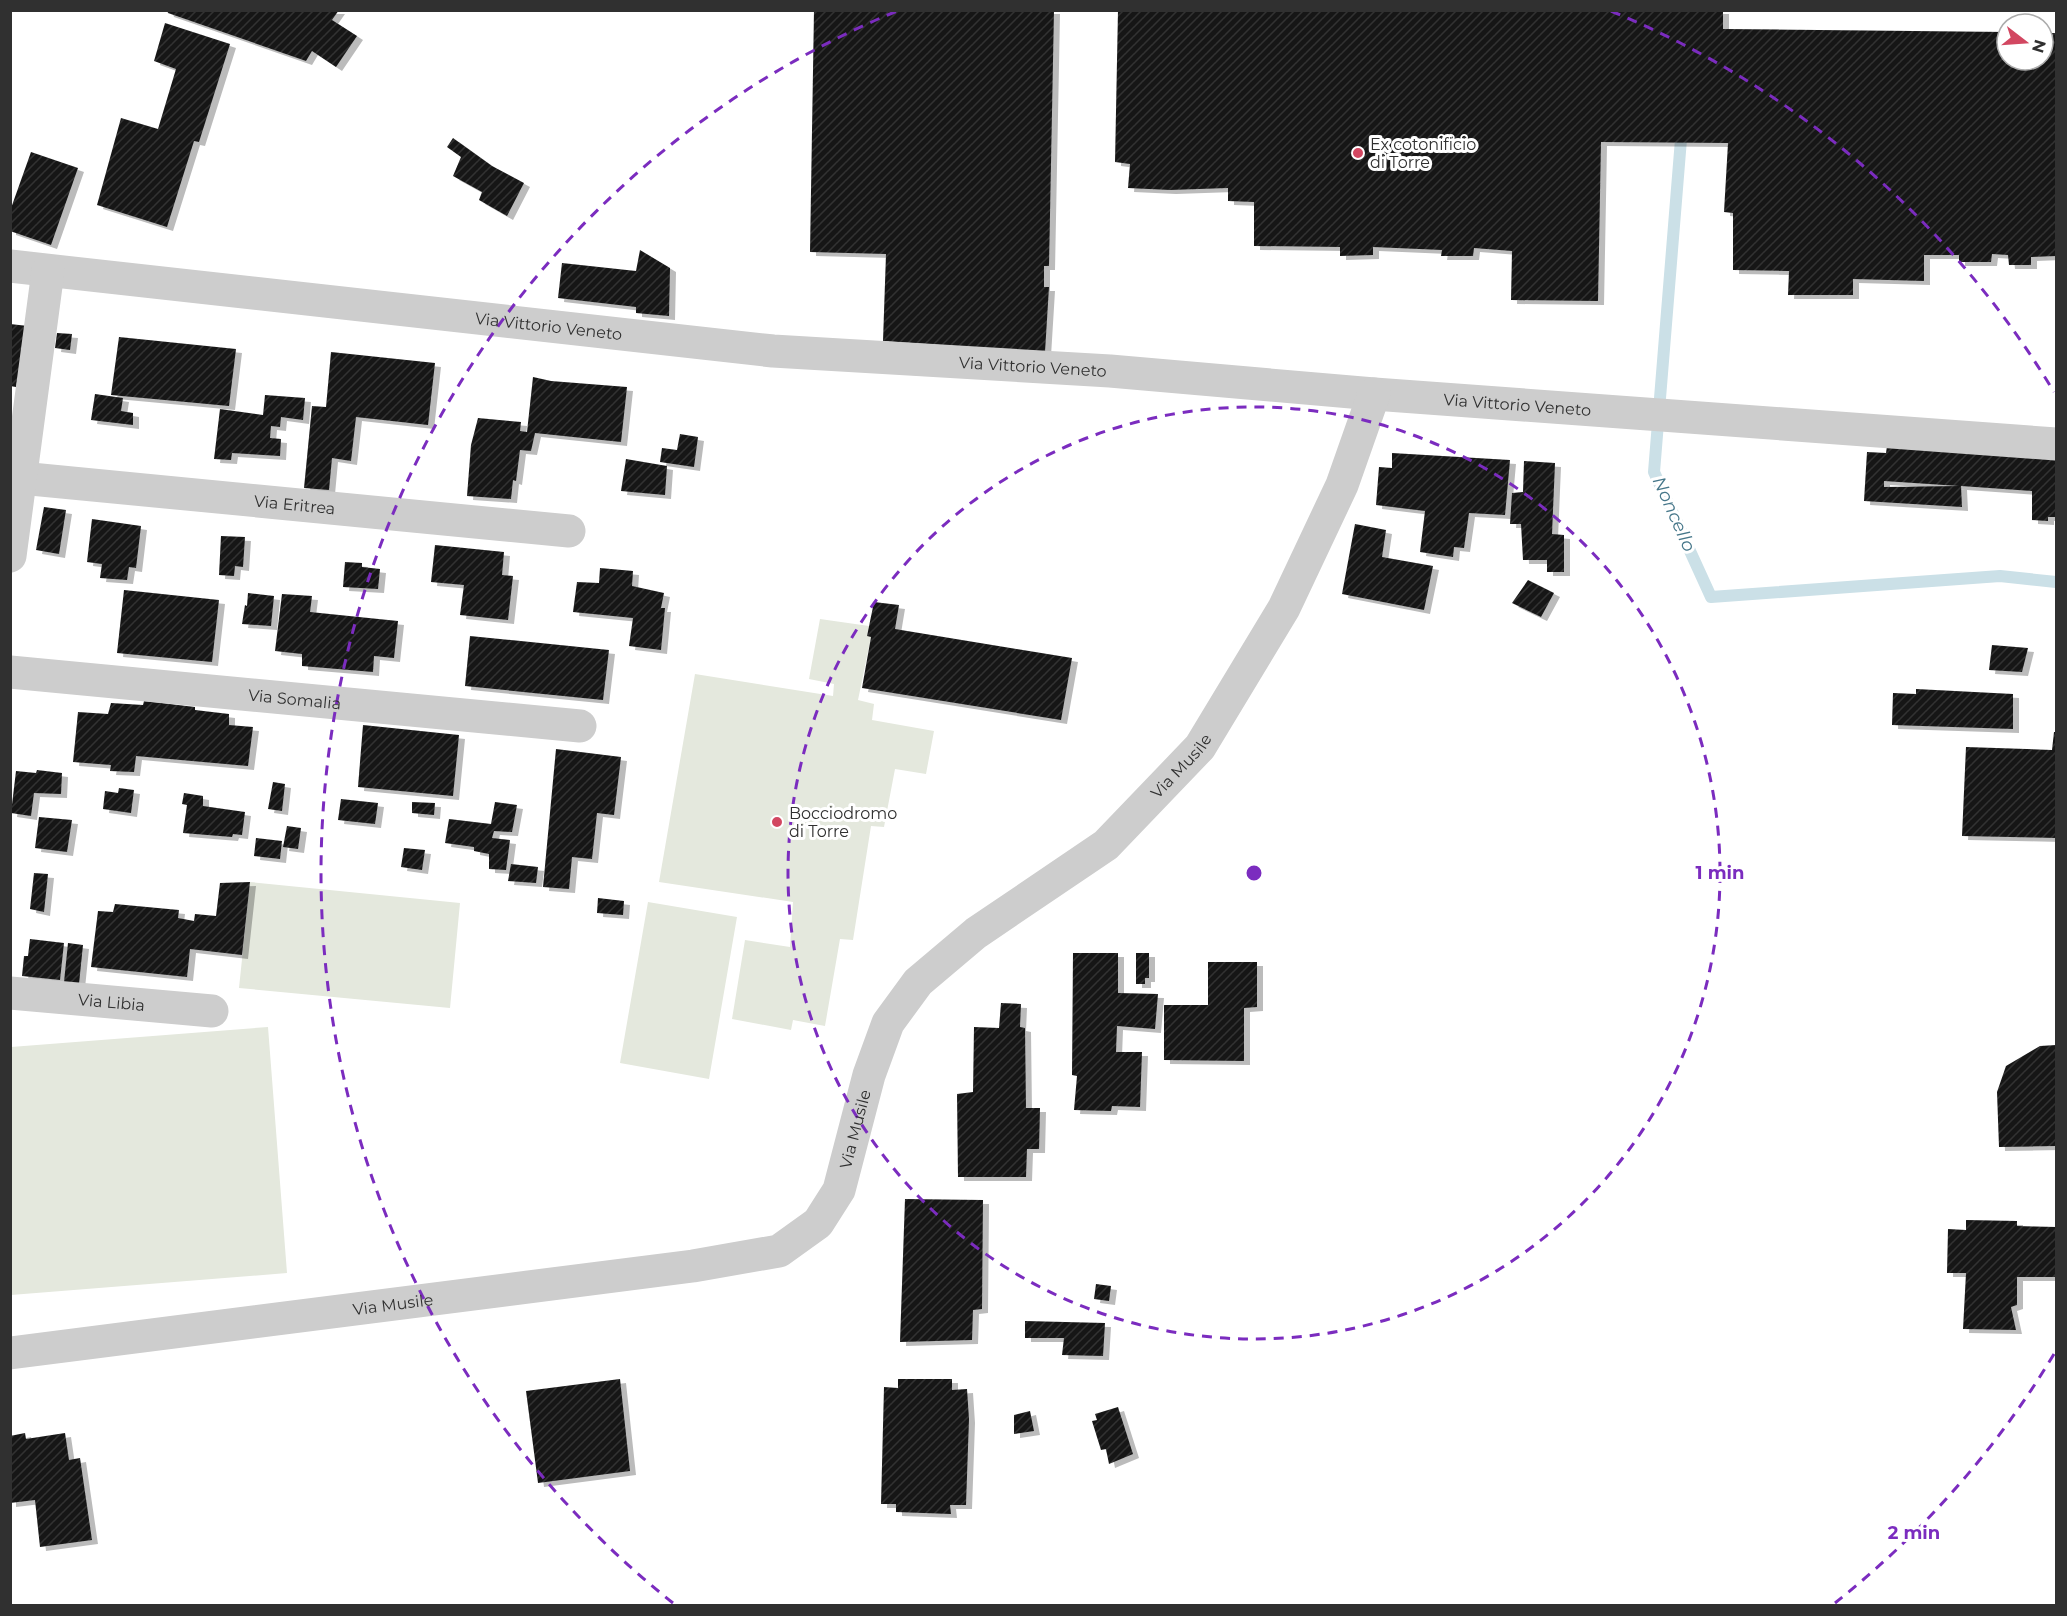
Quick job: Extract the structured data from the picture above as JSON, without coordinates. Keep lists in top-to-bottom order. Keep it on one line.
{"streets":{"street":["Via Vittorio Veneto","Via Eritrea","Via Somalia","Via Musile","Via Libia"]},"crossings":[["Via Vittorio Veneto","Via Musile"]],"water":["Noncello"],"places":["Ex cotonificio di Torre","Bocciodromo di Torre"],"north":"right","rings":["1 min","2 min"]}
